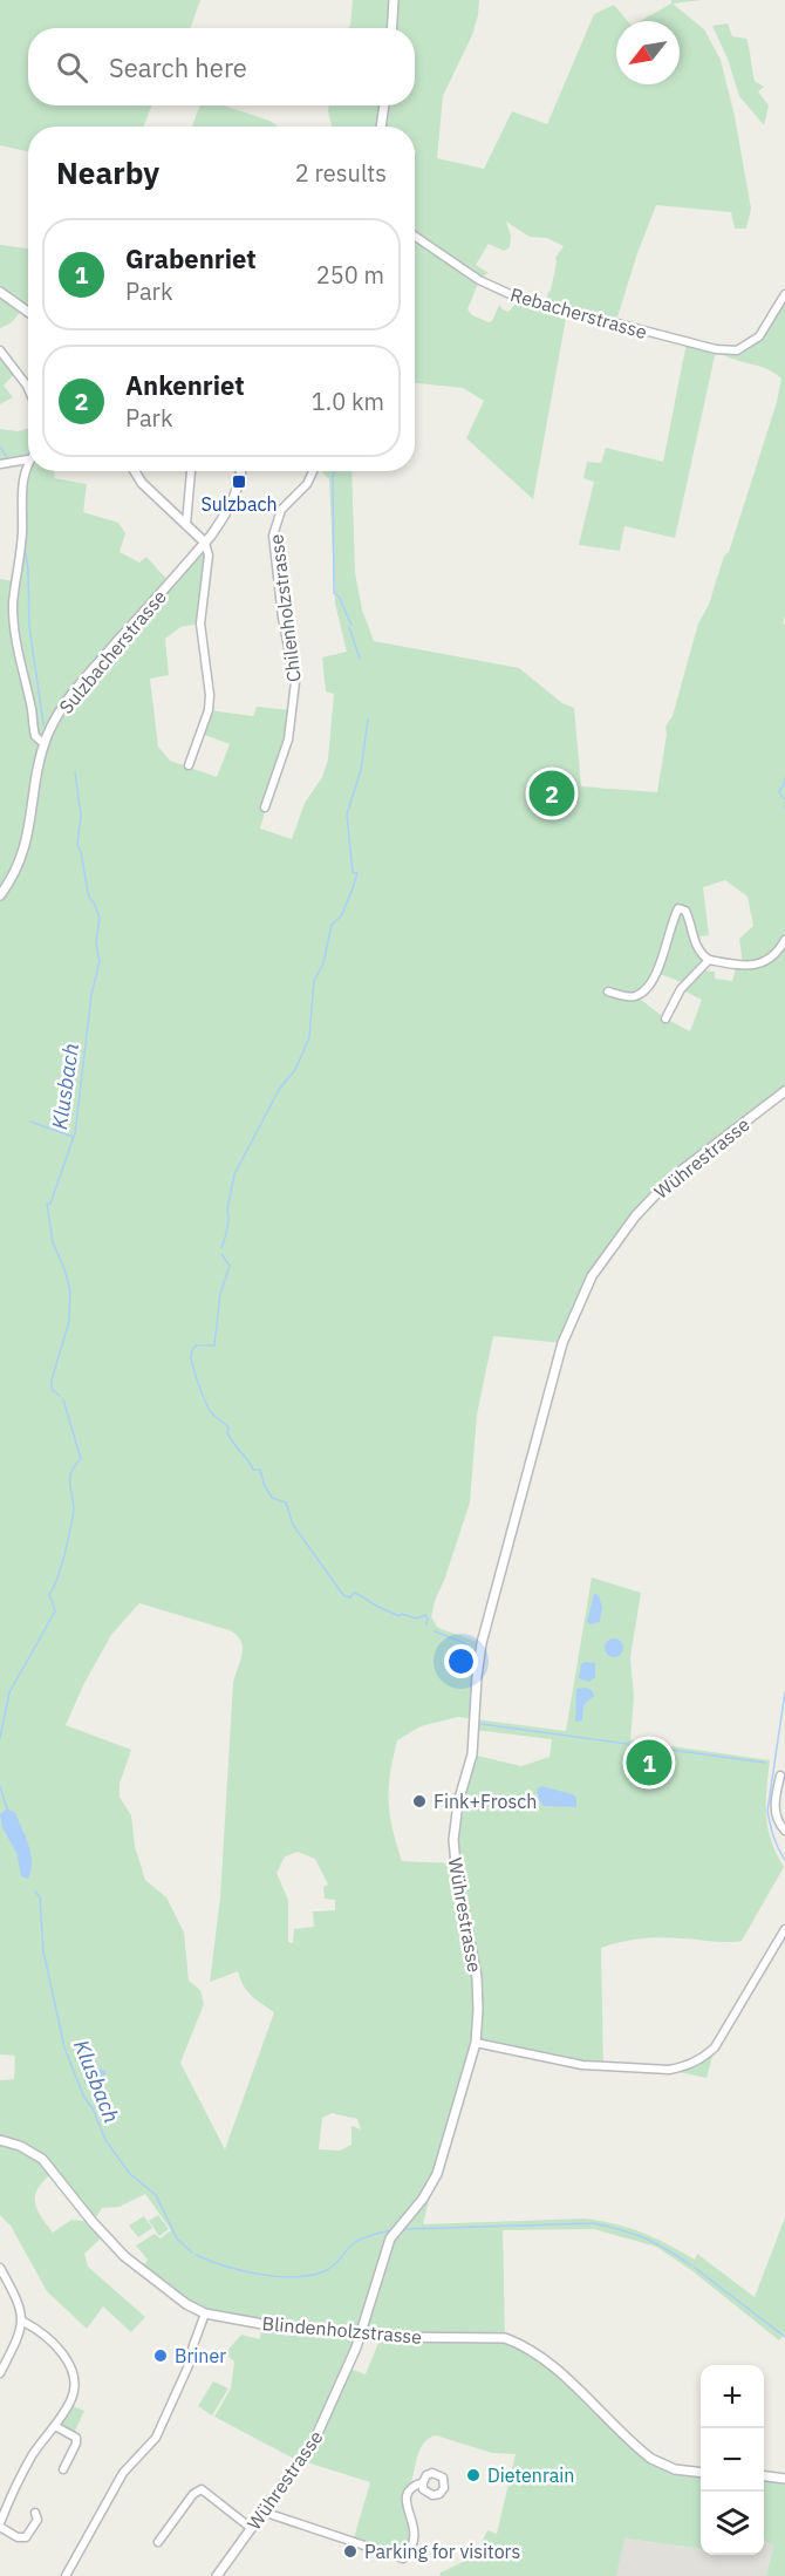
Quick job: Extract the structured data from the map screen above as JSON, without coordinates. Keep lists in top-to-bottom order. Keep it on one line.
{"streets":{"street":["Rebacherstrasse","Chilenholzstrasse","Sulzbacherstrasse","Wührestrasse","Blindenholzstrasse"]},"crossings":[["Wührestrasse","Blindenholzstrasse"]],"water":["Klusbach"],"places":{"transit":["Sulzbach"],"other":["Fink+Frosch","Briner","Dietenrain","Parking for visitors"]},"north":"bottom left","page":{"search":"Search here","heading":["Nearby","2 results"],"list":[{"mark":"1","name":"Grabenriet","note":"Park","value":"250 m"},{"mark":"2","name":"Ankenriet","note":"Park","value":"1.0 km"}],"pins":["2","1"],"map_buttons":["+","−"]}}
